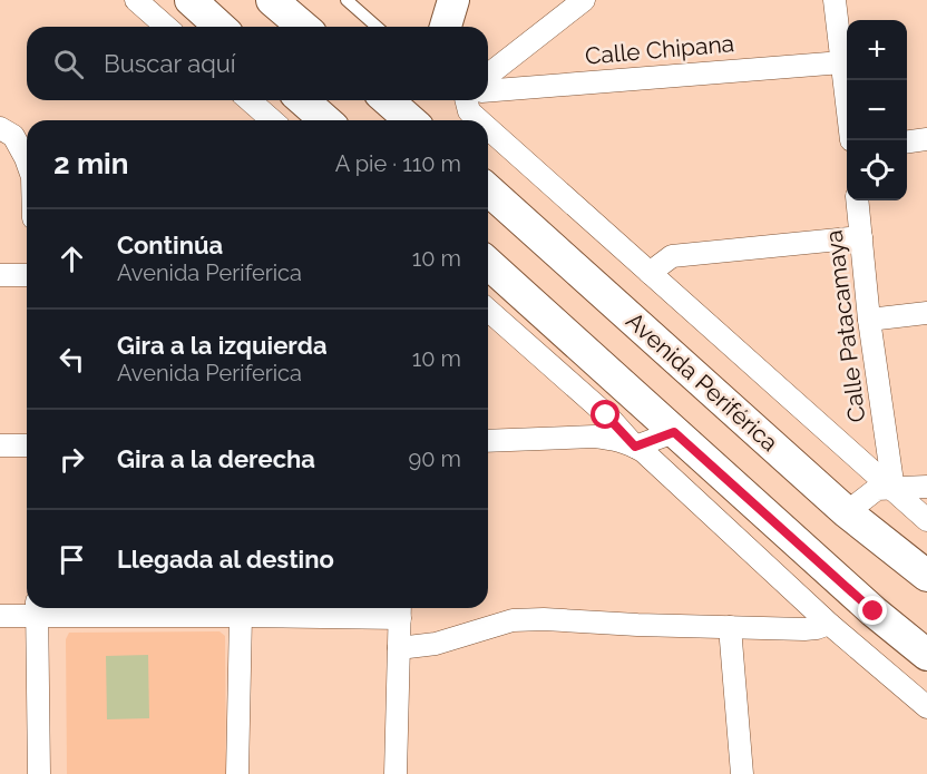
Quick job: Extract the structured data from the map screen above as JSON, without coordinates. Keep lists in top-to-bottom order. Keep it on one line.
{"streets":{"street":["Calle Chipana","Calle Patacamaya","Avenida Periférica"]},"page":{"map_buttons":["+","−"],"search":"Buscar aquí","heading":["2 min","A pie · 110 m"],"list":[["Continúa","Avenida Periferica","10 m"],["Gira a la izquierda","Avenida Periferica","10 m"],["Gira a la derecha","90 m"],"Llegada al destino"]}}
